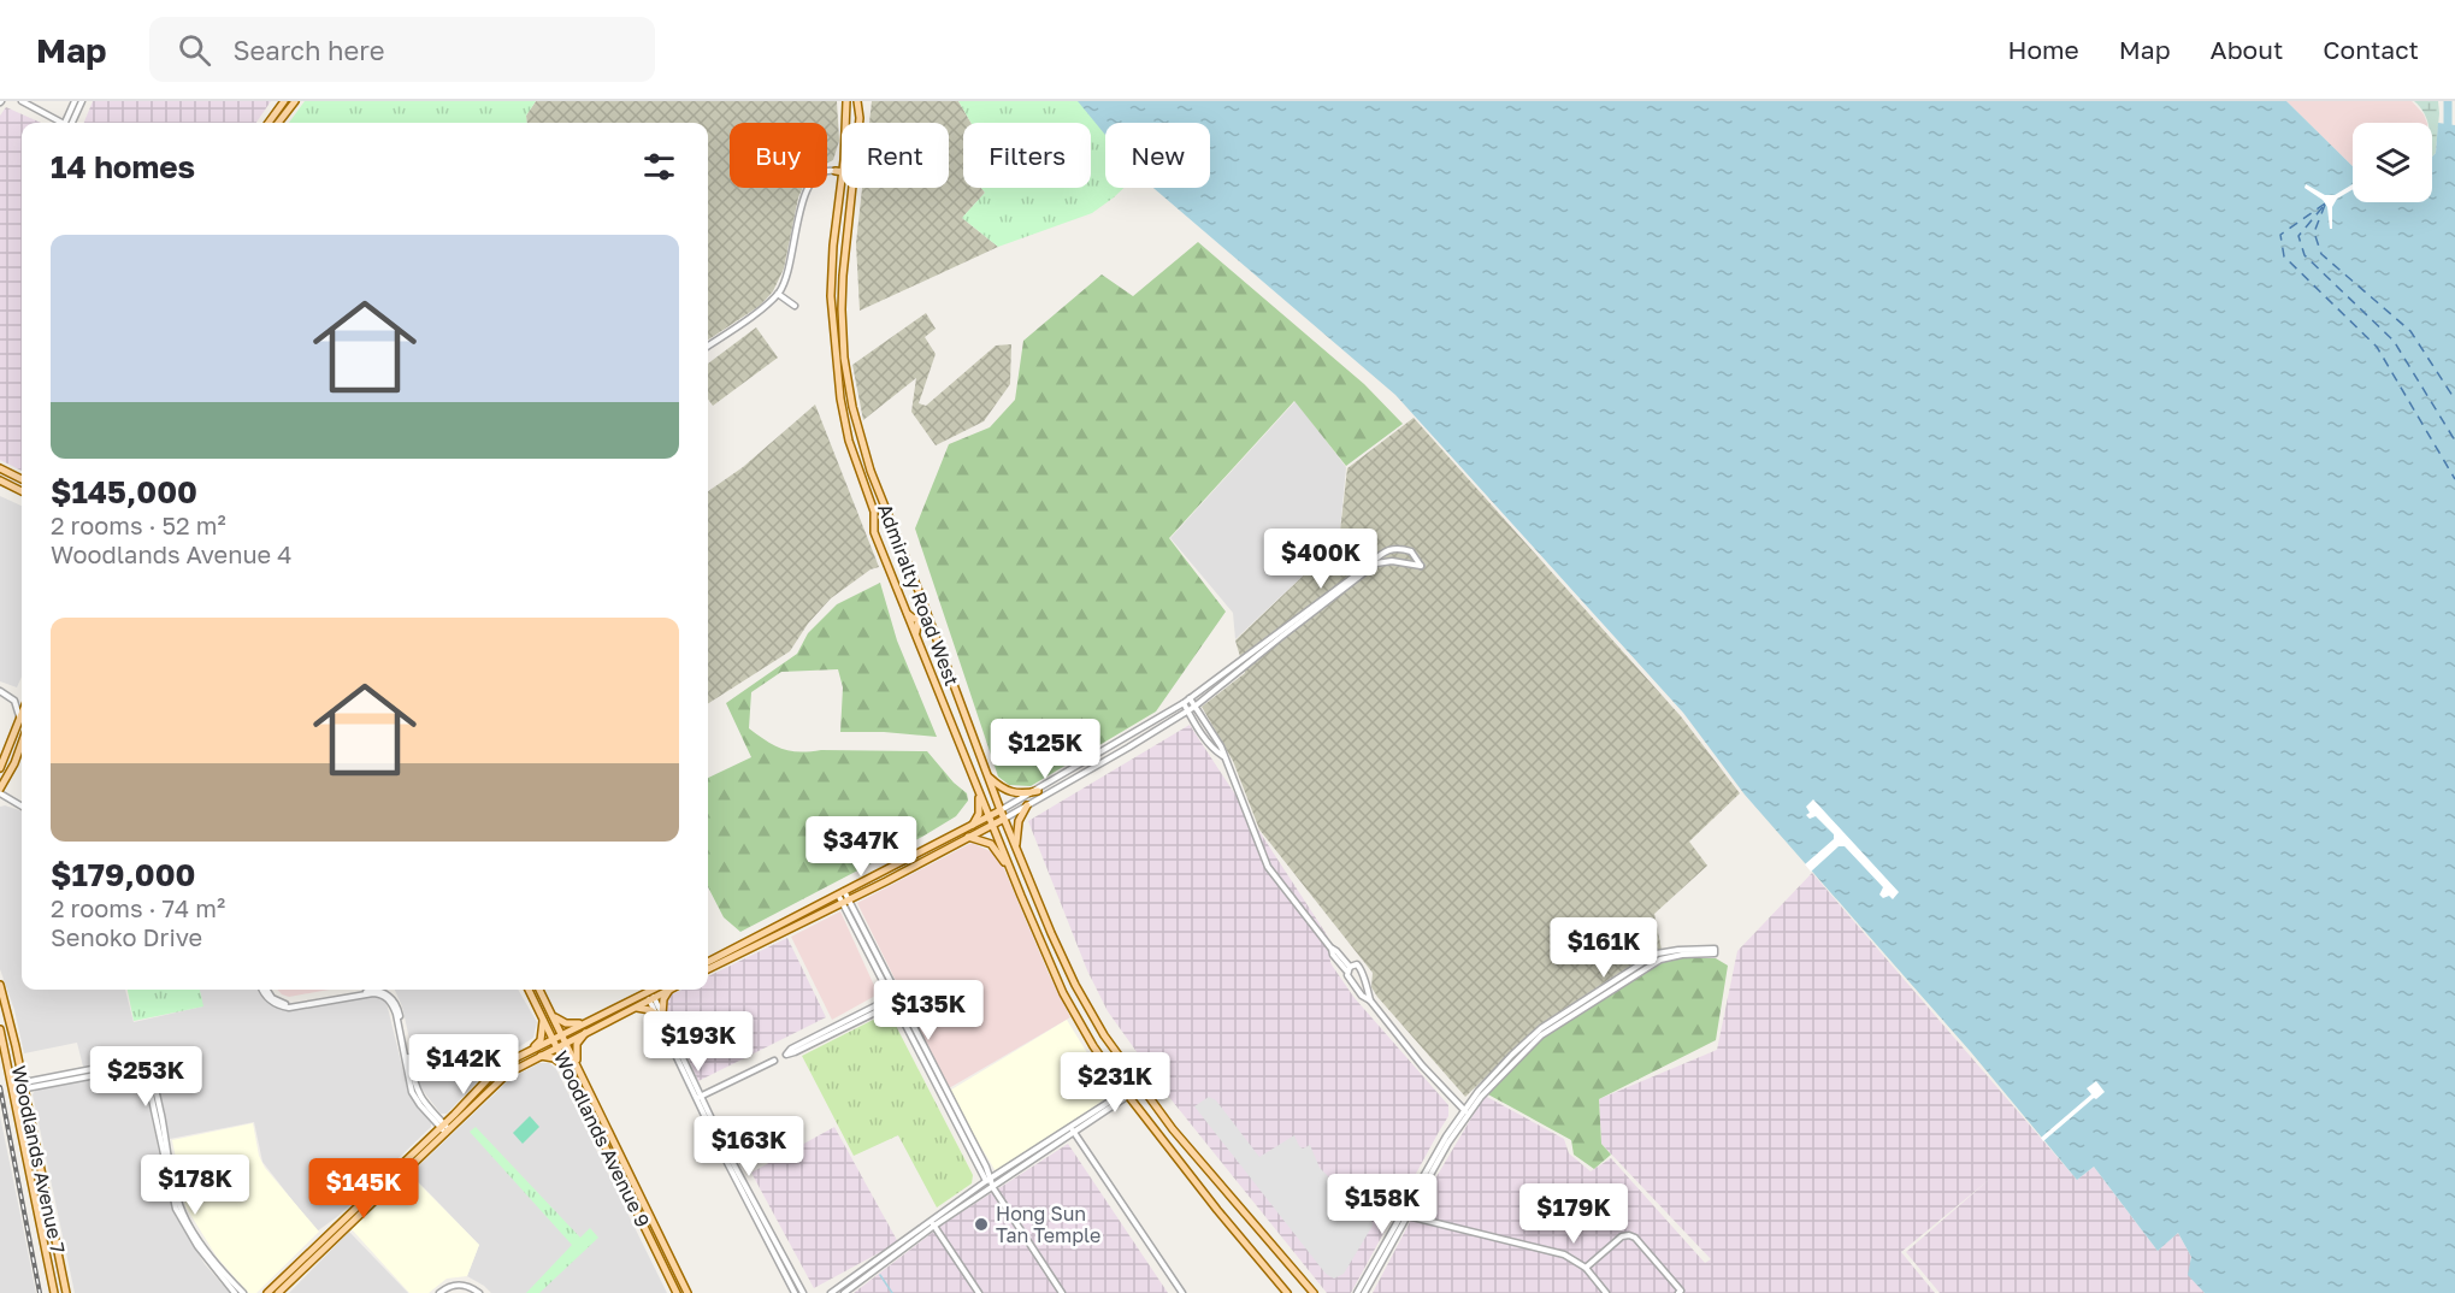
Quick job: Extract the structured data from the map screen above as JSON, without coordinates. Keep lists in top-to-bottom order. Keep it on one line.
{"streets":{"main road":["Admiralty Road West","Woodlands Avenue 9","Woodlands Avenue 7"]},"places":["Hong Sun Tan Temple"],"page":{"header":"Map","search":"Search here","nav":["Home","Map","About","Contact"],"chip":["Buy","Rent","Filters","New"],"heading":"14 homes","list":[{"name":"$145,000","note":"2 rooms · 52 m² · Woodlands Avenue 4"},{"name":"$179,000","note":"2 rooms · 74 m² · Senoko Drive"}],"price":["$400K","$125K","$347K","$161K","$135K","$193K","$142K","$253K","$231K","$163K","$178K","$145K","$158K","$179K"]}}
